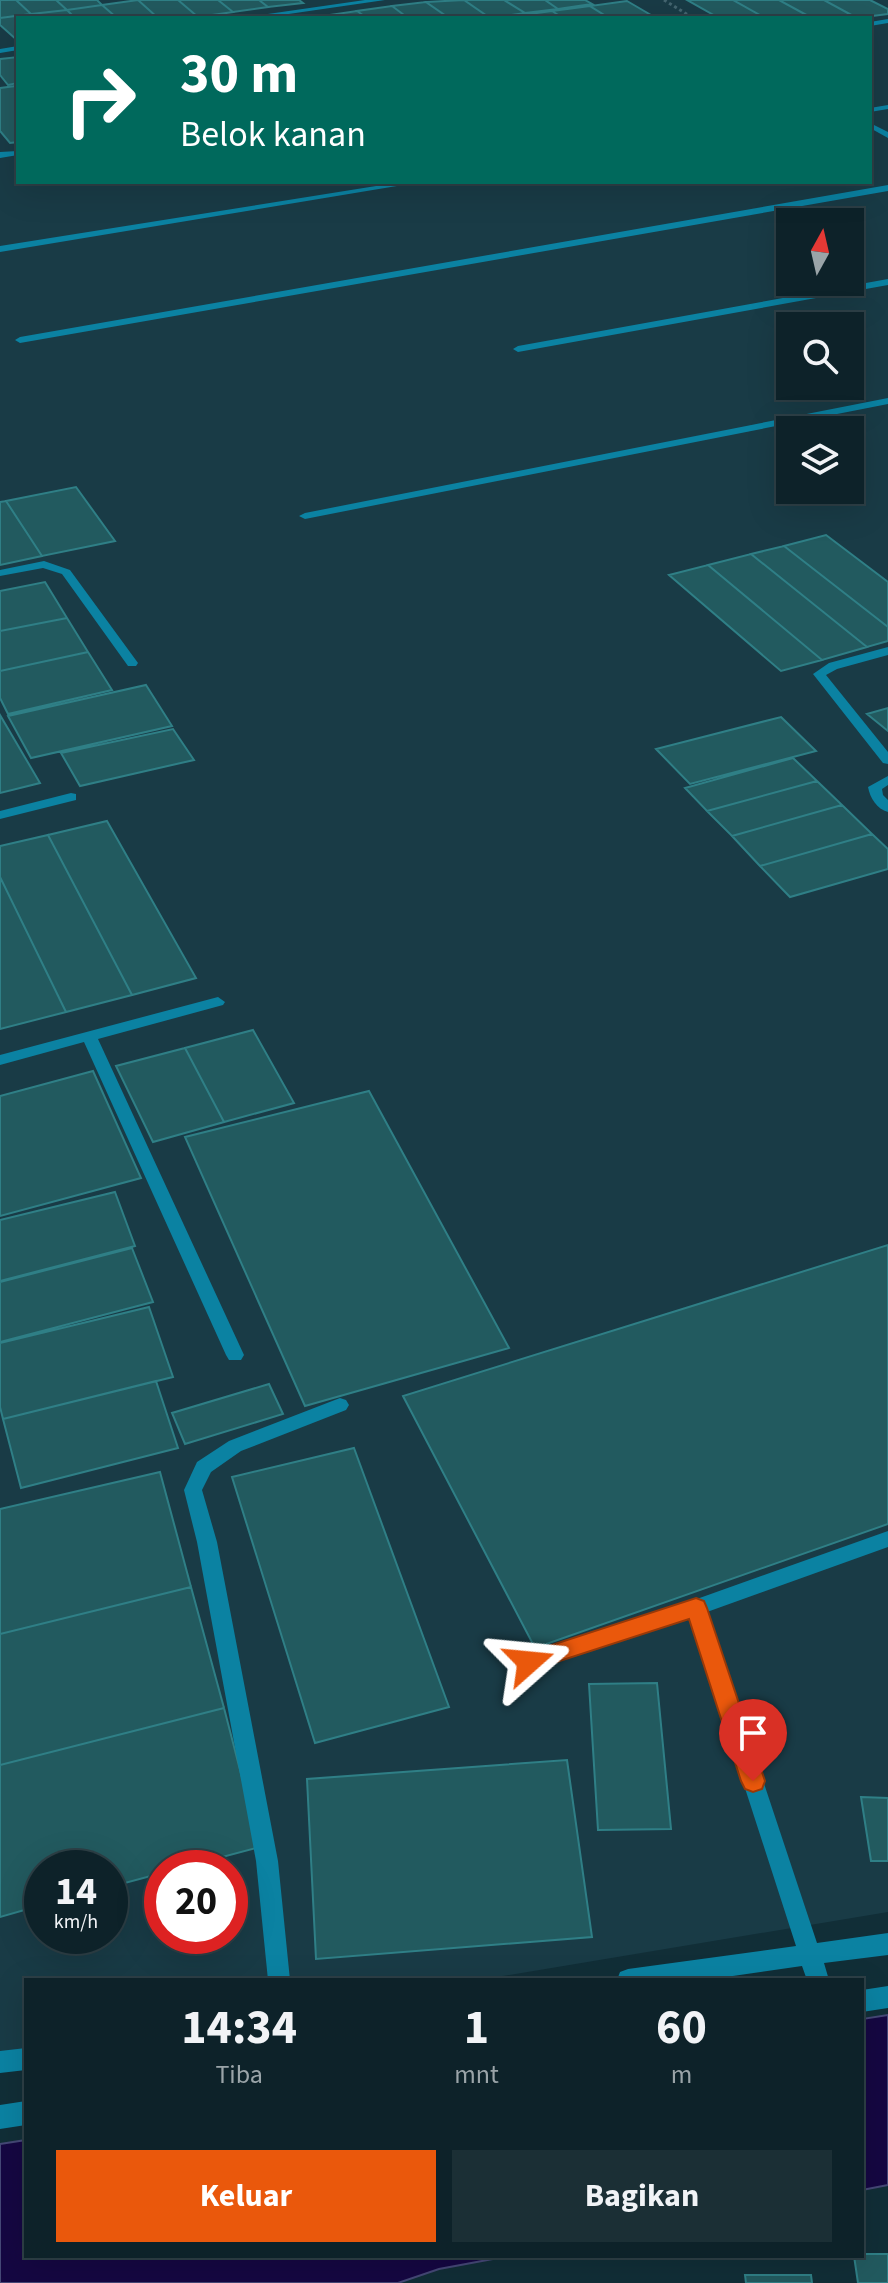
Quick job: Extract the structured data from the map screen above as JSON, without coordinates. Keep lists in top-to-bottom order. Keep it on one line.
{"north":"top","page":{"turn":["30 m","Belok kanan"],"speed":"14 km/h","limit":"20","eta":["14:34","Tiba","1","mnt","60","m"],"buttons":["Keluar","Bagikan"]}}
